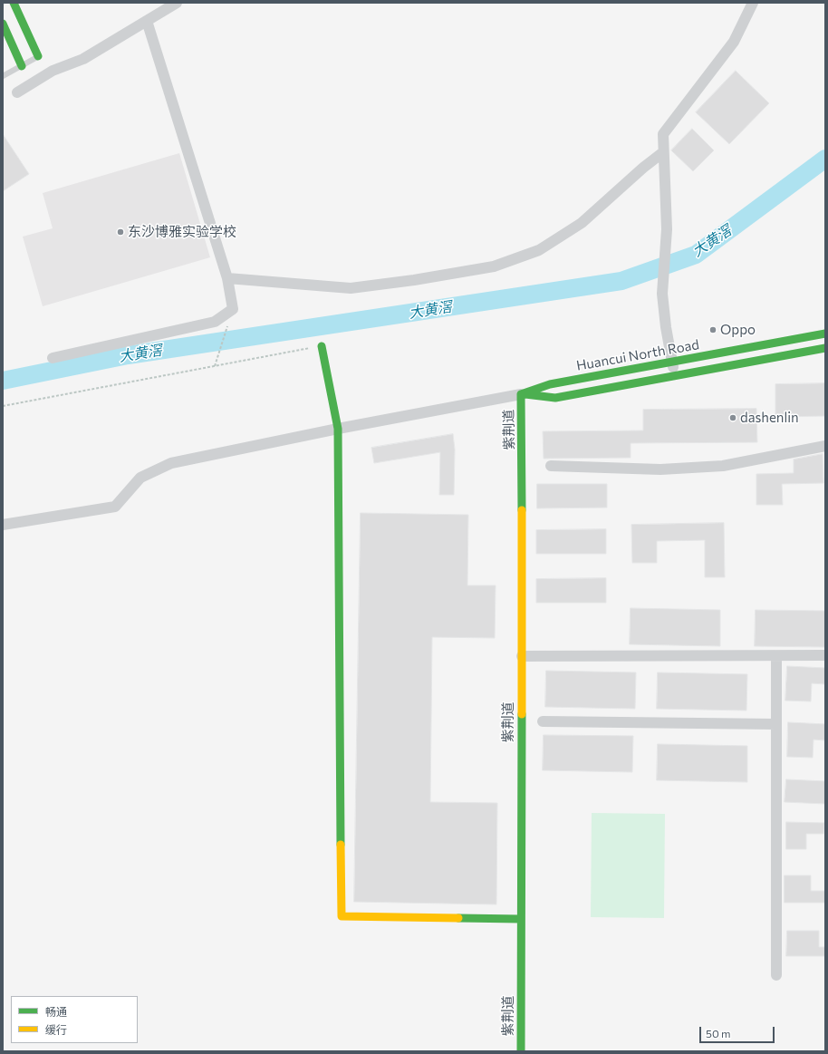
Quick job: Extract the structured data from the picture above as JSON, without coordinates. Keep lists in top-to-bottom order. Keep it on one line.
{"streets":{"street":["Huancui North Road","紫荆道"]},"crossings":[["Huancui North Road","紫荆道"]],"water":["大黄滘"],"places":["东沙博雅实验学校","Oppo","dashenlin"],"legend":["畅通","缓行"],"scale_bar":"50 m"}
